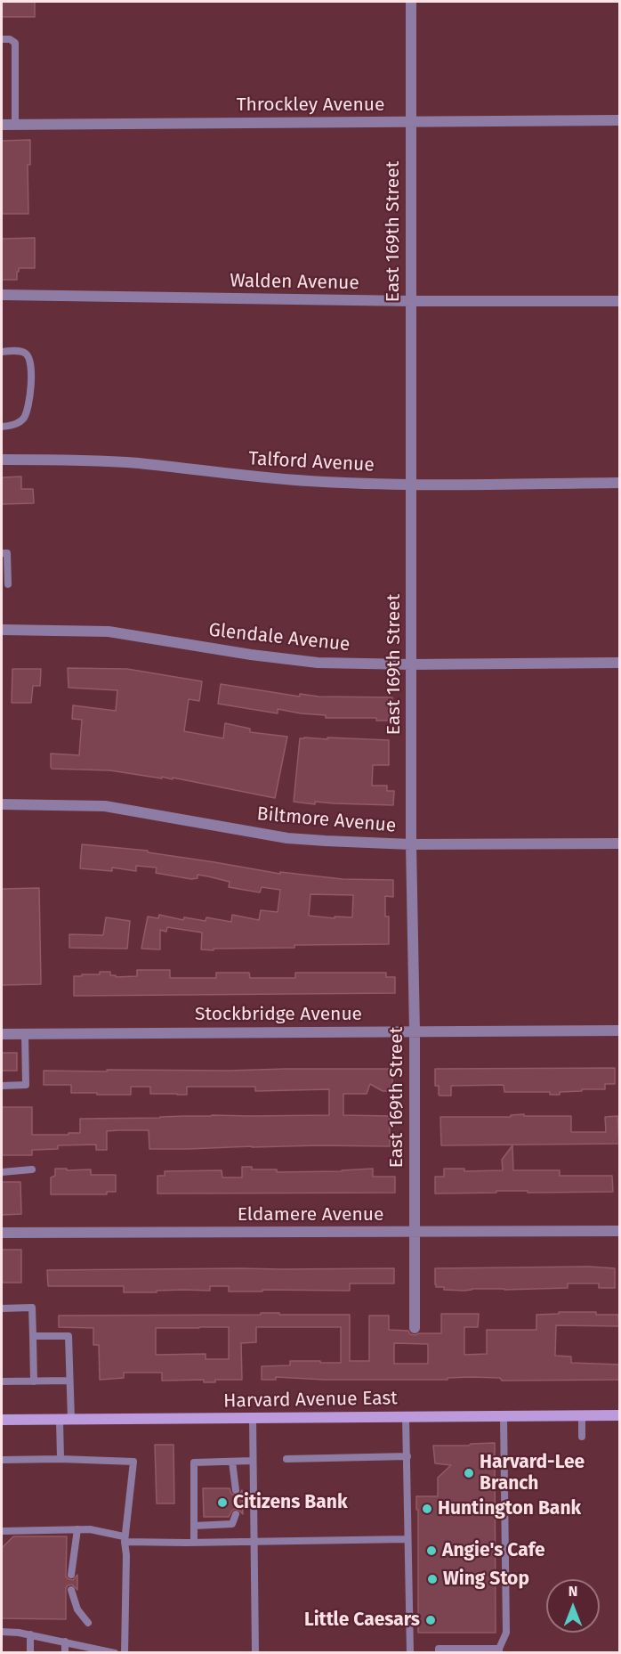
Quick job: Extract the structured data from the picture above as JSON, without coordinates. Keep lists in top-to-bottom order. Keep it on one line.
{"streets":{"main road":["Harvard Avenue East"],"street":["Throckley Avenue","East 169th Street","Walden Avenue","Talford Avenue","Glendale Avenue","Biltmore Avenue","Stockbridge Avenue","Eldamere Avenue"]},"crossings":[["Throckley Avenue","East 169th Street"],["East 169th Street","Walden Avenue"],["East 169th Street","Talford Avenue"],["East 169th Street","Glendale Avenue"],["East 169th Street","Biltmore Avenue"],["East 169th Street","Stockbridge Avenue"],["East 169th Street","Eldamere Avenue"]],"places":["Harvard-Lee Branch","Citizens Bank","Huntington Bank","Angie's Cafe","Wing Stop","Little Caesars"],"north":"top"}
